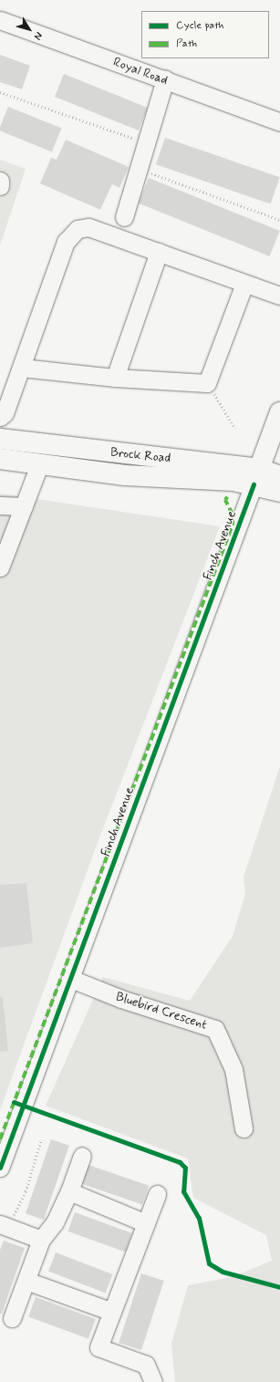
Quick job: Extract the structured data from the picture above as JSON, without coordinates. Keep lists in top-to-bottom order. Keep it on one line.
{"streets":{"main road":["Brock Road","Finch Avenue"],"street":["Royal Road","Bluebird Crescent"]},"crossings":[["Brock Road","Finch Avenue"],["Finch Avenue","Bluebird Crescent"]],"legend":["Cycle path","Path"],"north":"bottom right"}
